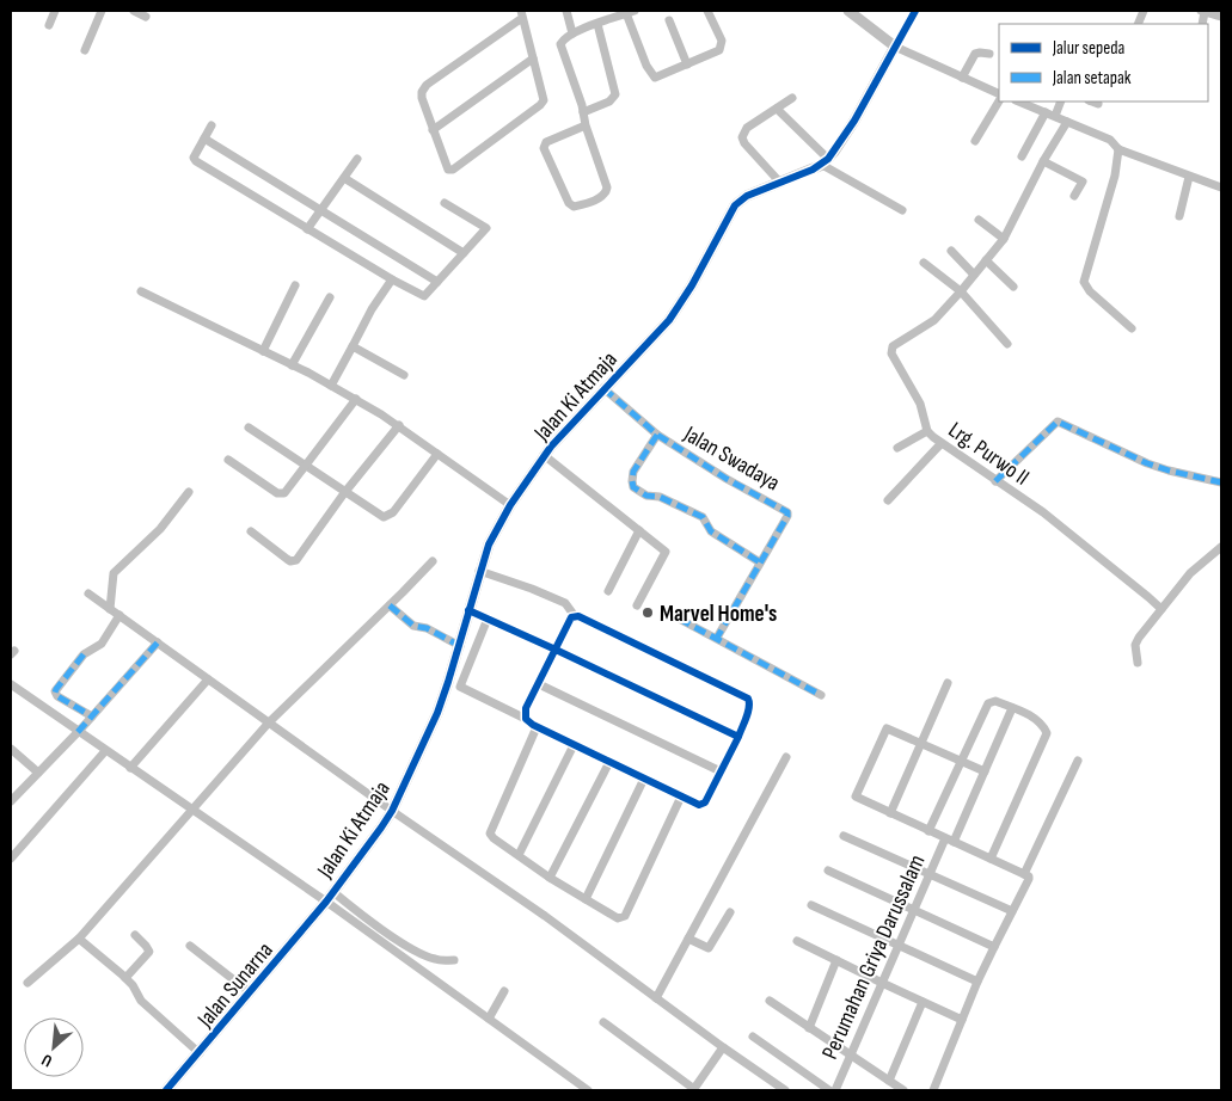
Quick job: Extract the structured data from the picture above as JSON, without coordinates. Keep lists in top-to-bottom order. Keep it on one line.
{"streets":{"street":["Jalan Ki Atmaja","Lrg. Purwo II","Jalan Swadaya","Perumahan Griya Darussalam","Jalan Sunarna"]},"crossings":[["Jalan Ki Atmaja","Jalan Swadaya"],["Jalan Ki Atmaja","Jalan Sunarna"]],"places":["Marvel Home's"],"legend":["Jalur sepeda","Jalan setapak"],"north":"bottom left"}
